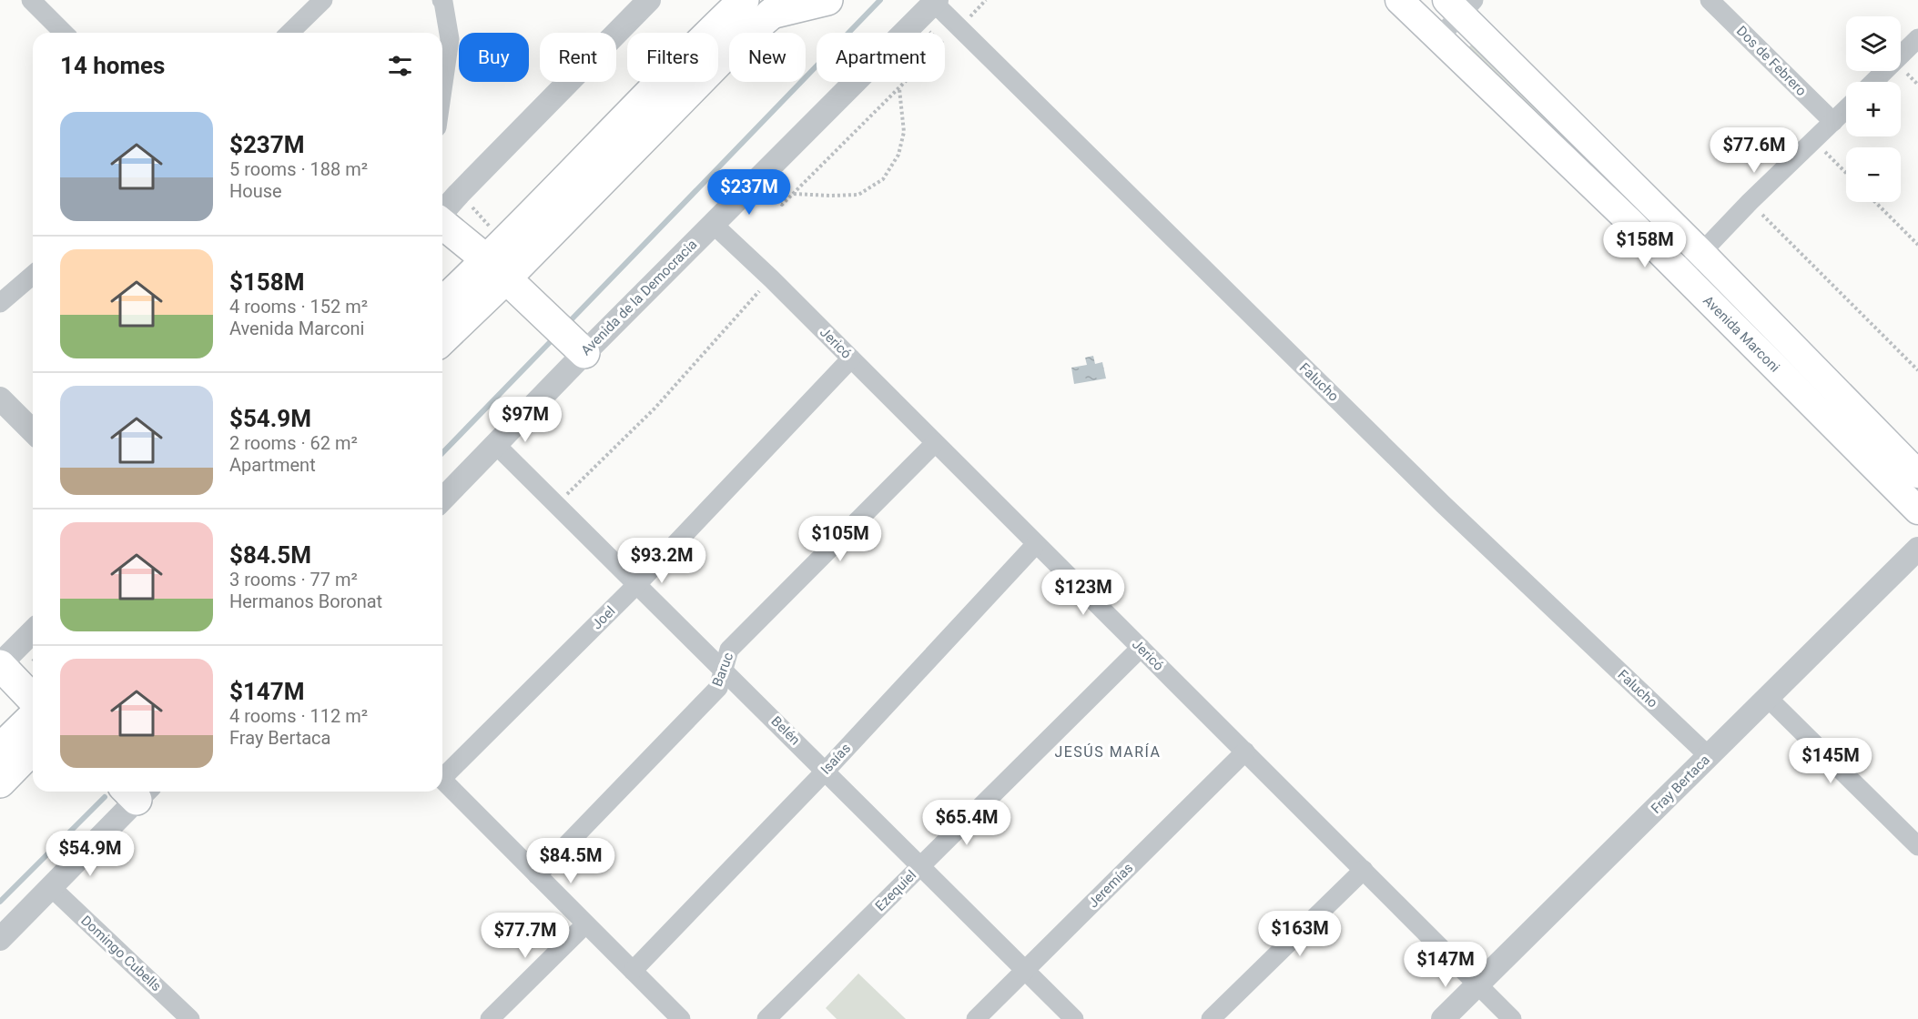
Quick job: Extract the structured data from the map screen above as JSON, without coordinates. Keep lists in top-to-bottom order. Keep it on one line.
{"streets":{"main road":["Avenida Marconi"],"street":["Dos de Febrero","Avenida de la Democracia","Jericó","Falucho","Joel","Baruc","Belén","Isaías","Fray Bertaca","Jeremías","Ezequiel","Domingo Cubells"]},"crossings":[["Avenida de la Democracia","Jericó"],["Avenida de la Democracia","Falucho"],["Avenida de la Democracia","Belén"],["Jericó","Joel"],["Jericó","Baruc"],["Jericó","Isaías"],["Jericó","Fray Bertaca"],["Jericó","Jeremías"],["Jericó","Ezequiel"],["Falucho","Fray Bertaca"],["Joel","Belén"],["Baruc","Belén"],["Belén","Isaías"],["Belén","Jeremías"],["Belén","Ezequiel"]],"districts":["JESÚS MARÍA"],"page":{"map_buttons":["+","−"],"chip":["Buy","Rent","Filters","New","Apartment"],"heading":"14 homes","list":[{"name":"$237M","note":"5 rooms · 188 m² · House"},{"name":"$158M","note":"4 rooms · 152 m² · Avenida Marconi"},{"name":"$54.9M","note":"2 rooms · 62 m² · Apartment"},{"name":"$84.5M","note":"3 rooms · 77 m² · Hermanos Boronat"},{"name":"$147M","note":"4 rooms · 112 m² · Fray Bertaca"}],"price":["$77.6M","$237M","$158M","$97M","$105M","$93.2M","$123M","$145M","$65.4M","$54.9M","$84.5M","$163M","$77.7M","$147M"]}}
